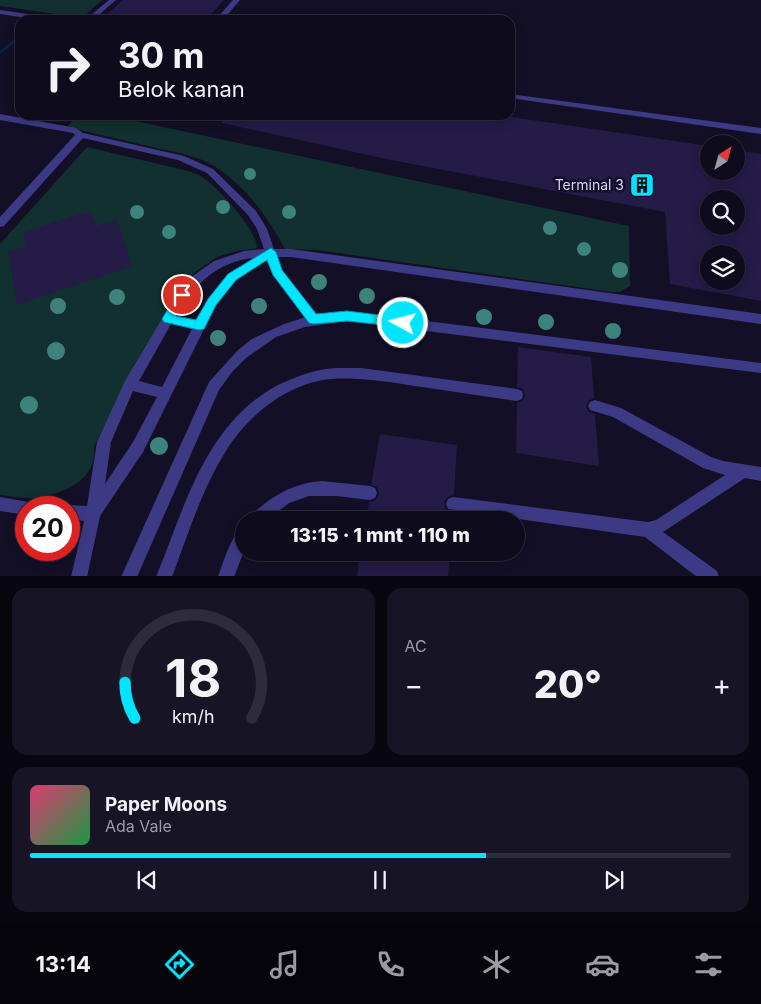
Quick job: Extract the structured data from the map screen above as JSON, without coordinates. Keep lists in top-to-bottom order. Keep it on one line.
{"places":{"building":["Terminal 3"]},"north":"top right","page":{"turn":["30 m","Belok kanan"],"limit":"20","trip":"13:15 · 1 mnt · 110 m","tile":"AC","heat":["−","20°","+"],"song":["Paper Moons","Ada Vale"],"tabs":"13:14","gauge":["18","km/h"]}}
